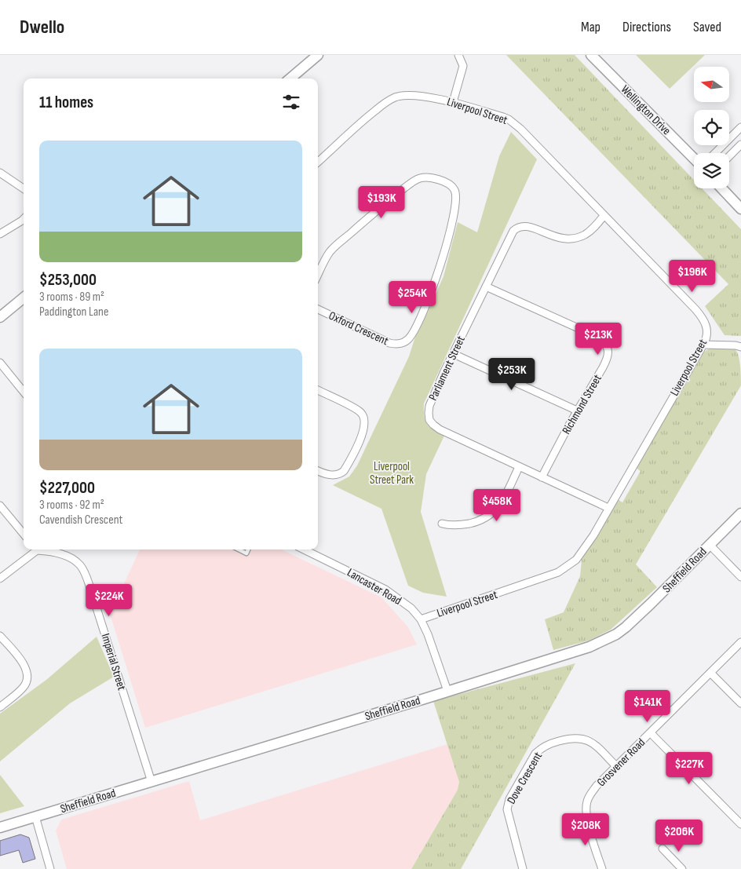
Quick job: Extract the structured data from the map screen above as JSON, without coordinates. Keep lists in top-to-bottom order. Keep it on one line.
{"streets":{"street":["Wellington Drive","Liverpool Street","Oxford Crescent","Parliament Street","Richmond Street","Sheffield Road","Lancaster Road","Imperial Street","Grosvener Road","Dove Crescent"]},"crossings":[["Liverpool Street","Parliament Street"],["Liverpool Street","Lancaster Road"],["Parliament Street","Richmond Street"],["Sheffield Road","Lancaster Road"],["Sheffield Road","Imperial Street"],["Grosvener Road","Dove Crescent"]],"parks":["Liverpool Street Park"],"north":"left","page":{"header":"Dwello","nav":["Map","Directions","Saved"],"heading":"11 homes","list":[{"name":"$253,000","note":"3 rooms · 89 m² · Paddington Lane"},{"name":"$227,000","note":"3 rooms · 92 m² · Cavendish Crescent"}],"price":["$193K","$196K","$254K","$213K","$253K","$458K","$224K","$141K","$227K","$208K","$206K"]}}
